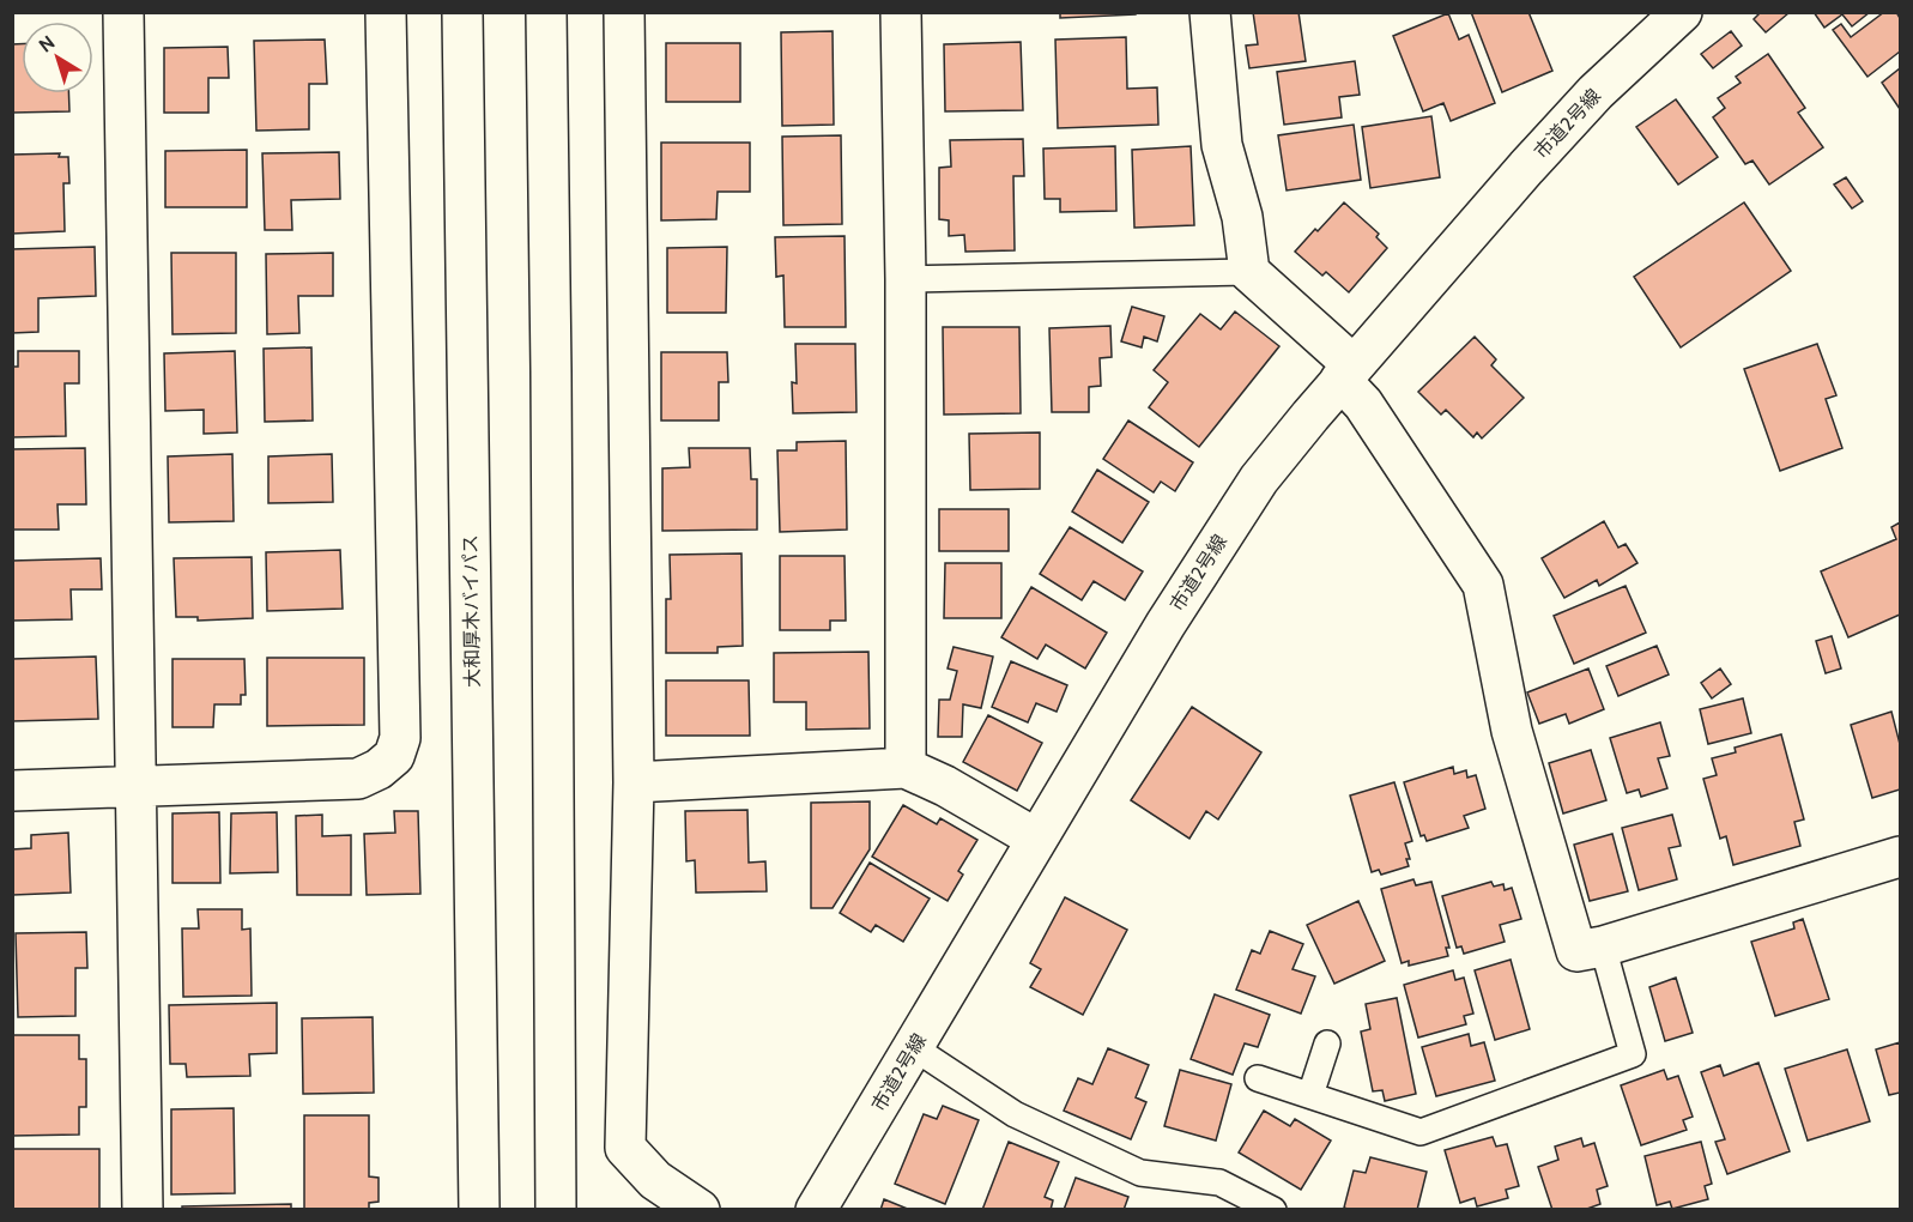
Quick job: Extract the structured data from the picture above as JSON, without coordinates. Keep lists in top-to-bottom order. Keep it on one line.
{"streets":{"main road":["市道2号線","大和厚木バイパス"]},"north":"top left"}
